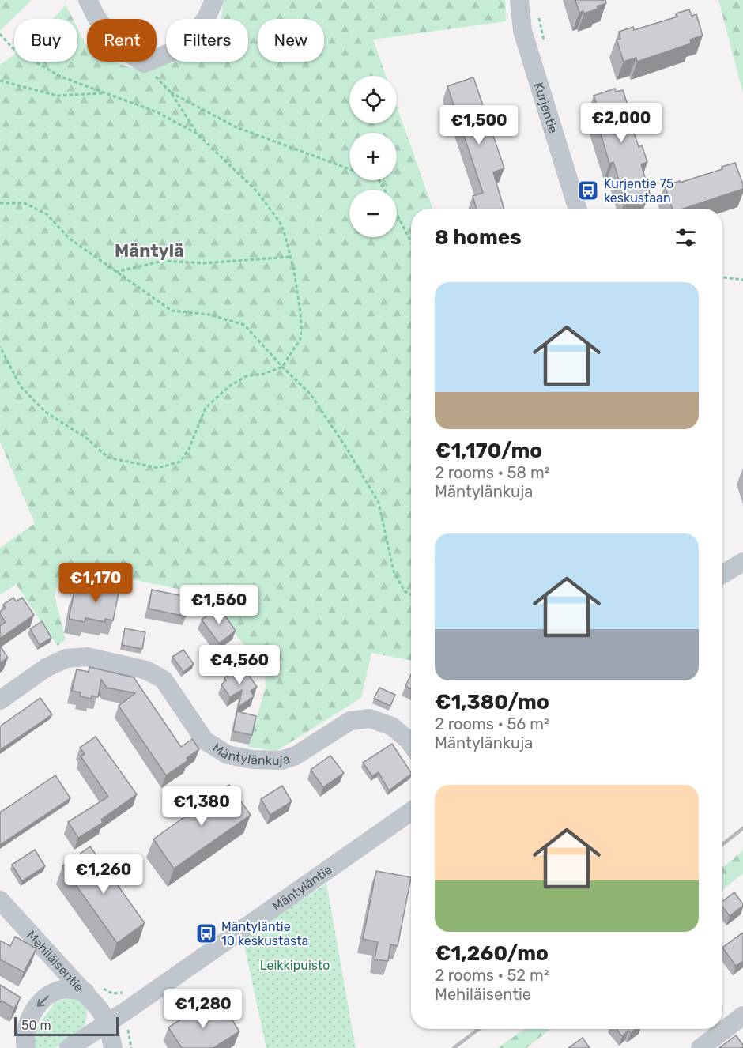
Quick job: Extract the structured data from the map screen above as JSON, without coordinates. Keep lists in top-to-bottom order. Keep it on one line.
{"streets":{"street":["Kurjentie","Mäntylänkuja","Mäntyläntie","Mehiläisentie"]},"crossings":[["Mäntyläntie","Mehiläisentie"]],"districts":["Mäntylä"],"parks":["Leikkipuisto"],"places":{"bus stop":["Kurjentie 75 keskustaan","Mäntyläntie 10 keskustasta"]},"scale_bar":"50 m","page":{"chip":["Buy","Rent","Filters","New"],"map_buttons":["+","−"],"price":["€2,000","€1,500","€1,170","€1,560","€4,560","€1,380","€1,260","€1,280"],"heading":"8 homes","list":[{"name":"€1,170/mo","note":"2 rooms · 58 m² · Mäntylänkuja"},{"name":"€1,380/mo","note":"2 rooms · 56 m² · Mäntylänkuja"},{"name":"€1,260/mo","note":"2 rooms · 52 m² · Mehiläisentie"}],"scale":"50 m"}}
